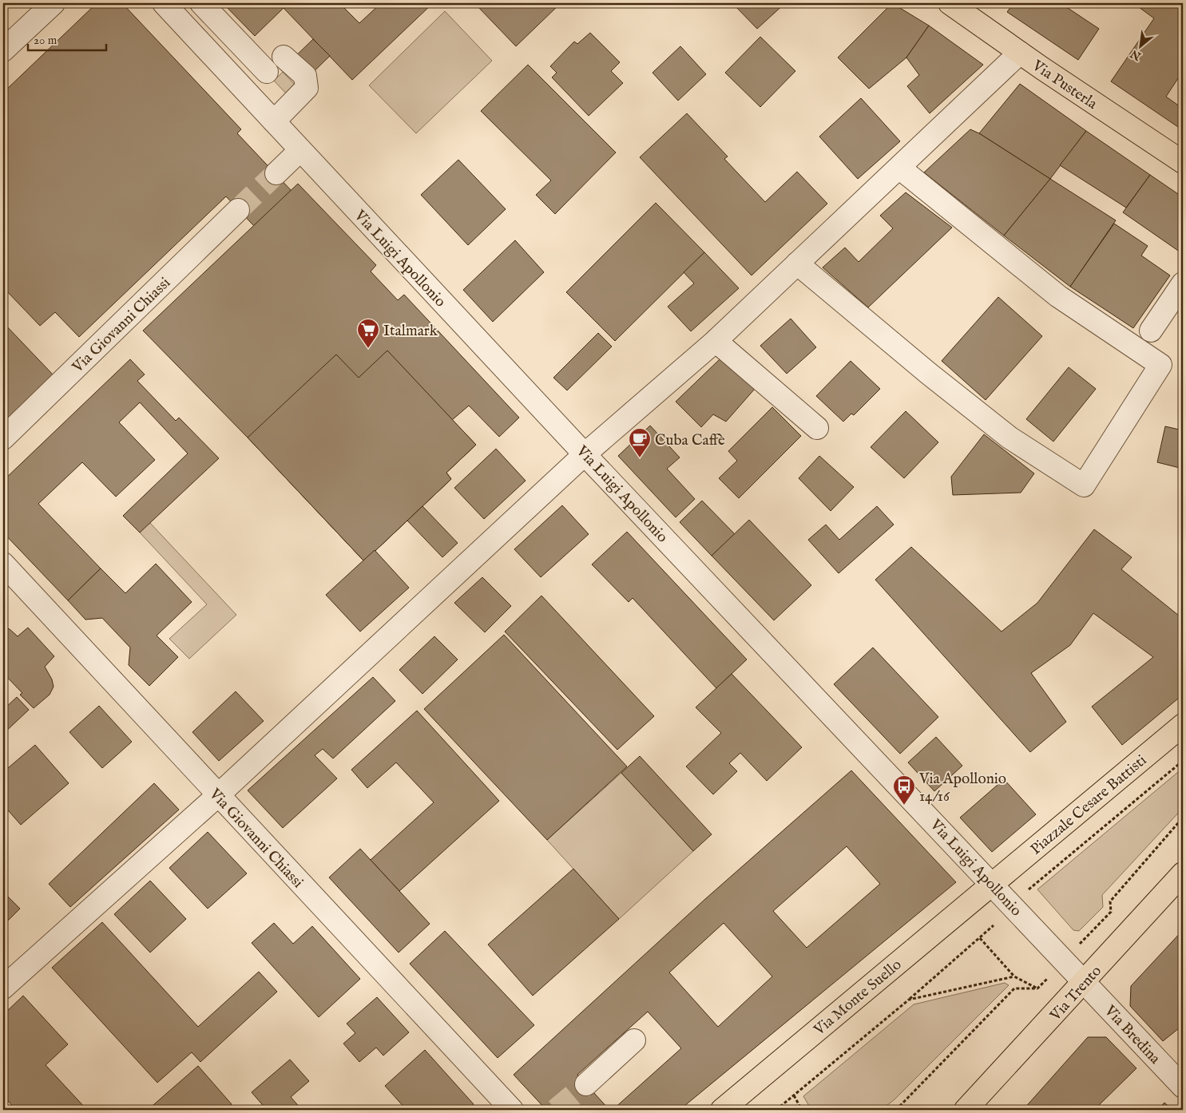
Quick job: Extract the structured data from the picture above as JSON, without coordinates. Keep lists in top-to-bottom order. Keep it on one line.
{"streets":{"main road":["Via Pusterla","Piazzale Cesare Battisti","Via Trento","Via Monte Suello"],"street":["Via Luigi Apollonio","Via Giovanni Chiassi","Via Bredina"]},"crossings":[["Via Luigi Apollonio","Piazzale Cesare Battisti"],["Via Luigi Apollonio","Via Trento"],["Via Luigi Apollonio","Via Monte Suello"],["Via Luigi Apollonio","Via Bredina"],["Piazzale Cesare Battisti","Via Monte Suello"],["Via Trento","Via Bredina"]],"places":{"supermarket":["Italmark"],"cafe":["Cuba Caffè"],"bus stop":["Via Apollonio 14/16"]},"scale_bar":"20 m","north":"bottom left"}
